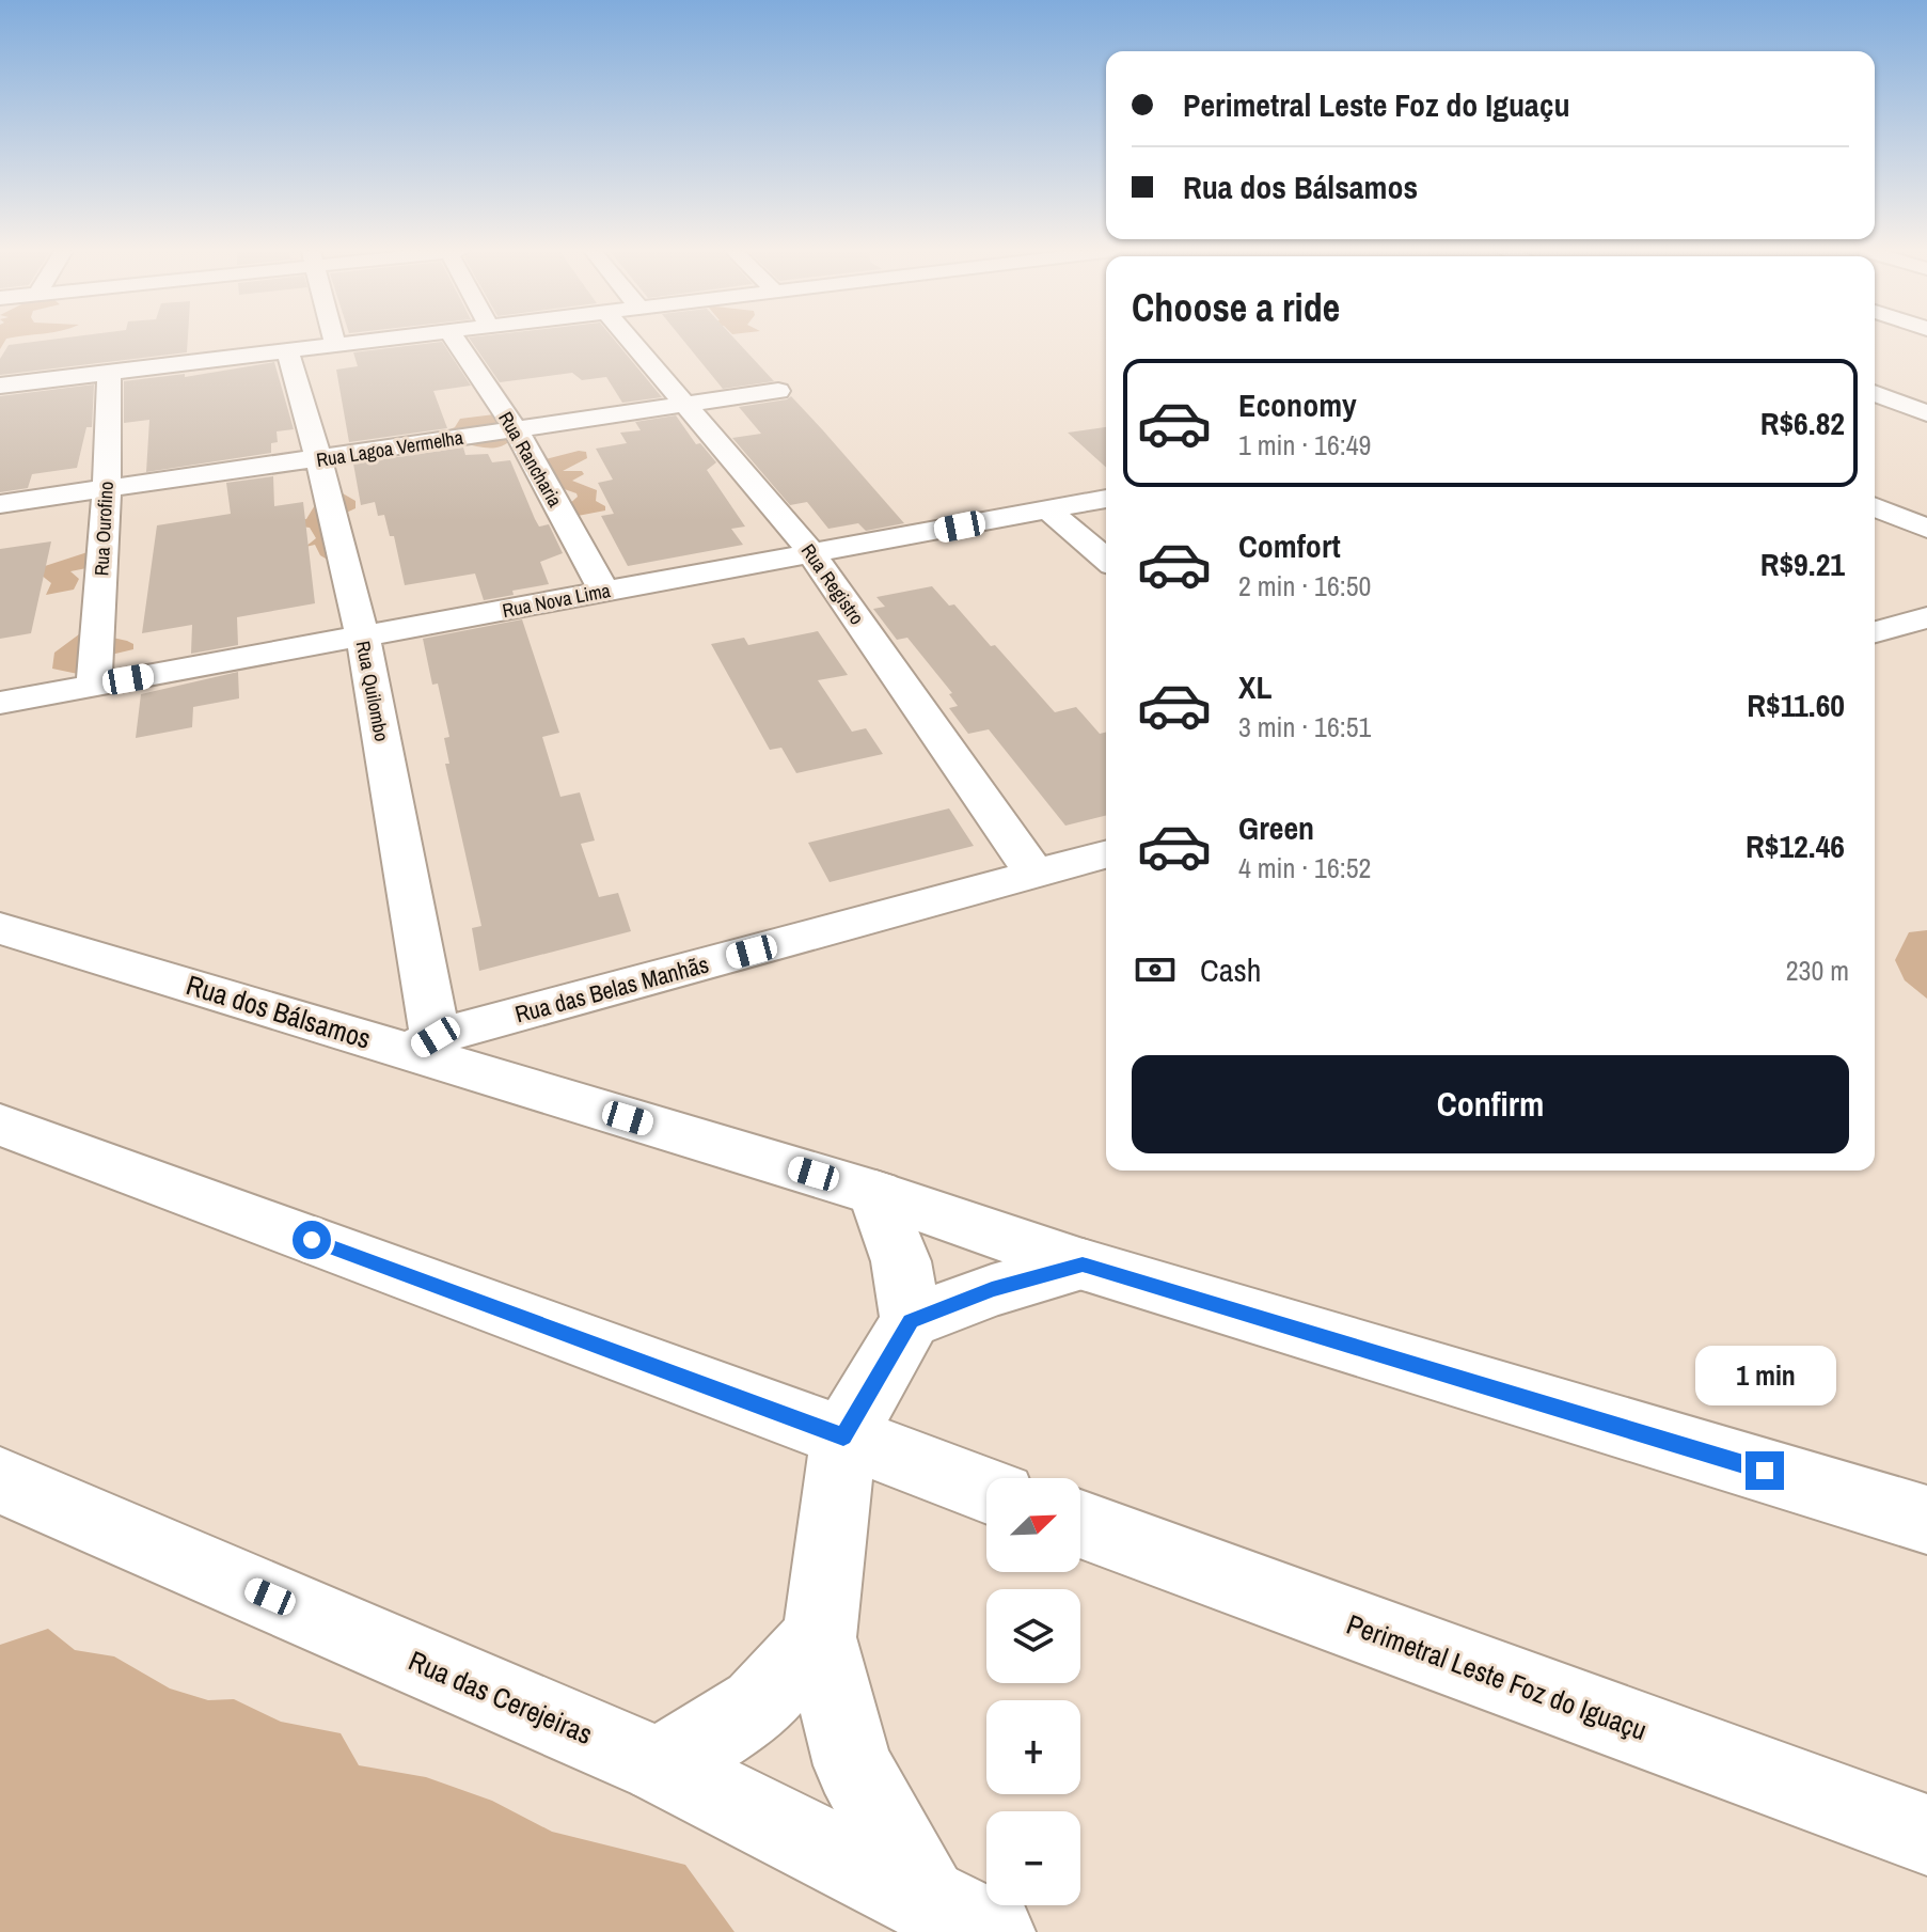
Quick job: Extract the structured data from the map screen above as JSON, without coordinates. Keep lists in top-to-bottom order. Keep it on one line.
{"streets":{"main road":["Rua Lagoa Vermelha","Rua Rancharia","Rua Ourofino","Rua Registro","Rua Nova Lima","Rua Quilombo","Rua das Belas Manhãs","Rua dos Bálsamos","Perimetral Leste Foz do Iguaçu","Rua das Cerejeiras"]},"crossings":[["Rua Lagoa Vermelha","Rua Rancharia"],["Rua Lagoa Vermelha","Rua Ourofino"],["Rua Lagoa Vermelha","Rua Registro"],["Rua Lagoa Vermelha","Rua Quilombo"],["Rua Rancharia","Rua Nova Lima"],["Rua Ourofino","Rua Nova Lima"],["Rua Registro","Rua Nova Lima"],["Rua Registro","Rua das Belas Manhãs"],["Rua Nova Lima","Rua Quilombo"],["Rua Quilombo","Rua das Belas Manhãs"],["Rua Quilombo","Rua dos Bálsamos"],["Rua das Belas Manhãs","Rua dos Bálsamos"]],"north":"top right","page":{"banner":["Perimetral Leste Foz do Iguaçu","Rua dos Bálsamos"],"heading":"Choose a ride","list":[{"name":"Economy","note":"1 min · 16:49","value":"R$6.82"},{"name":"Comfort","note":"2 min · 16:50","value":"R$9.21"},{"name":"XL","note":"3 min · 16:51","value":"R$11.60"},{"name":"Green","note":"4 min · 16:52","value":"R$12.46"}],"pay":["Cash","230 m"],"buttons":"Confirm","bubble":"1 min","map_buttons":["+","−"]}}
